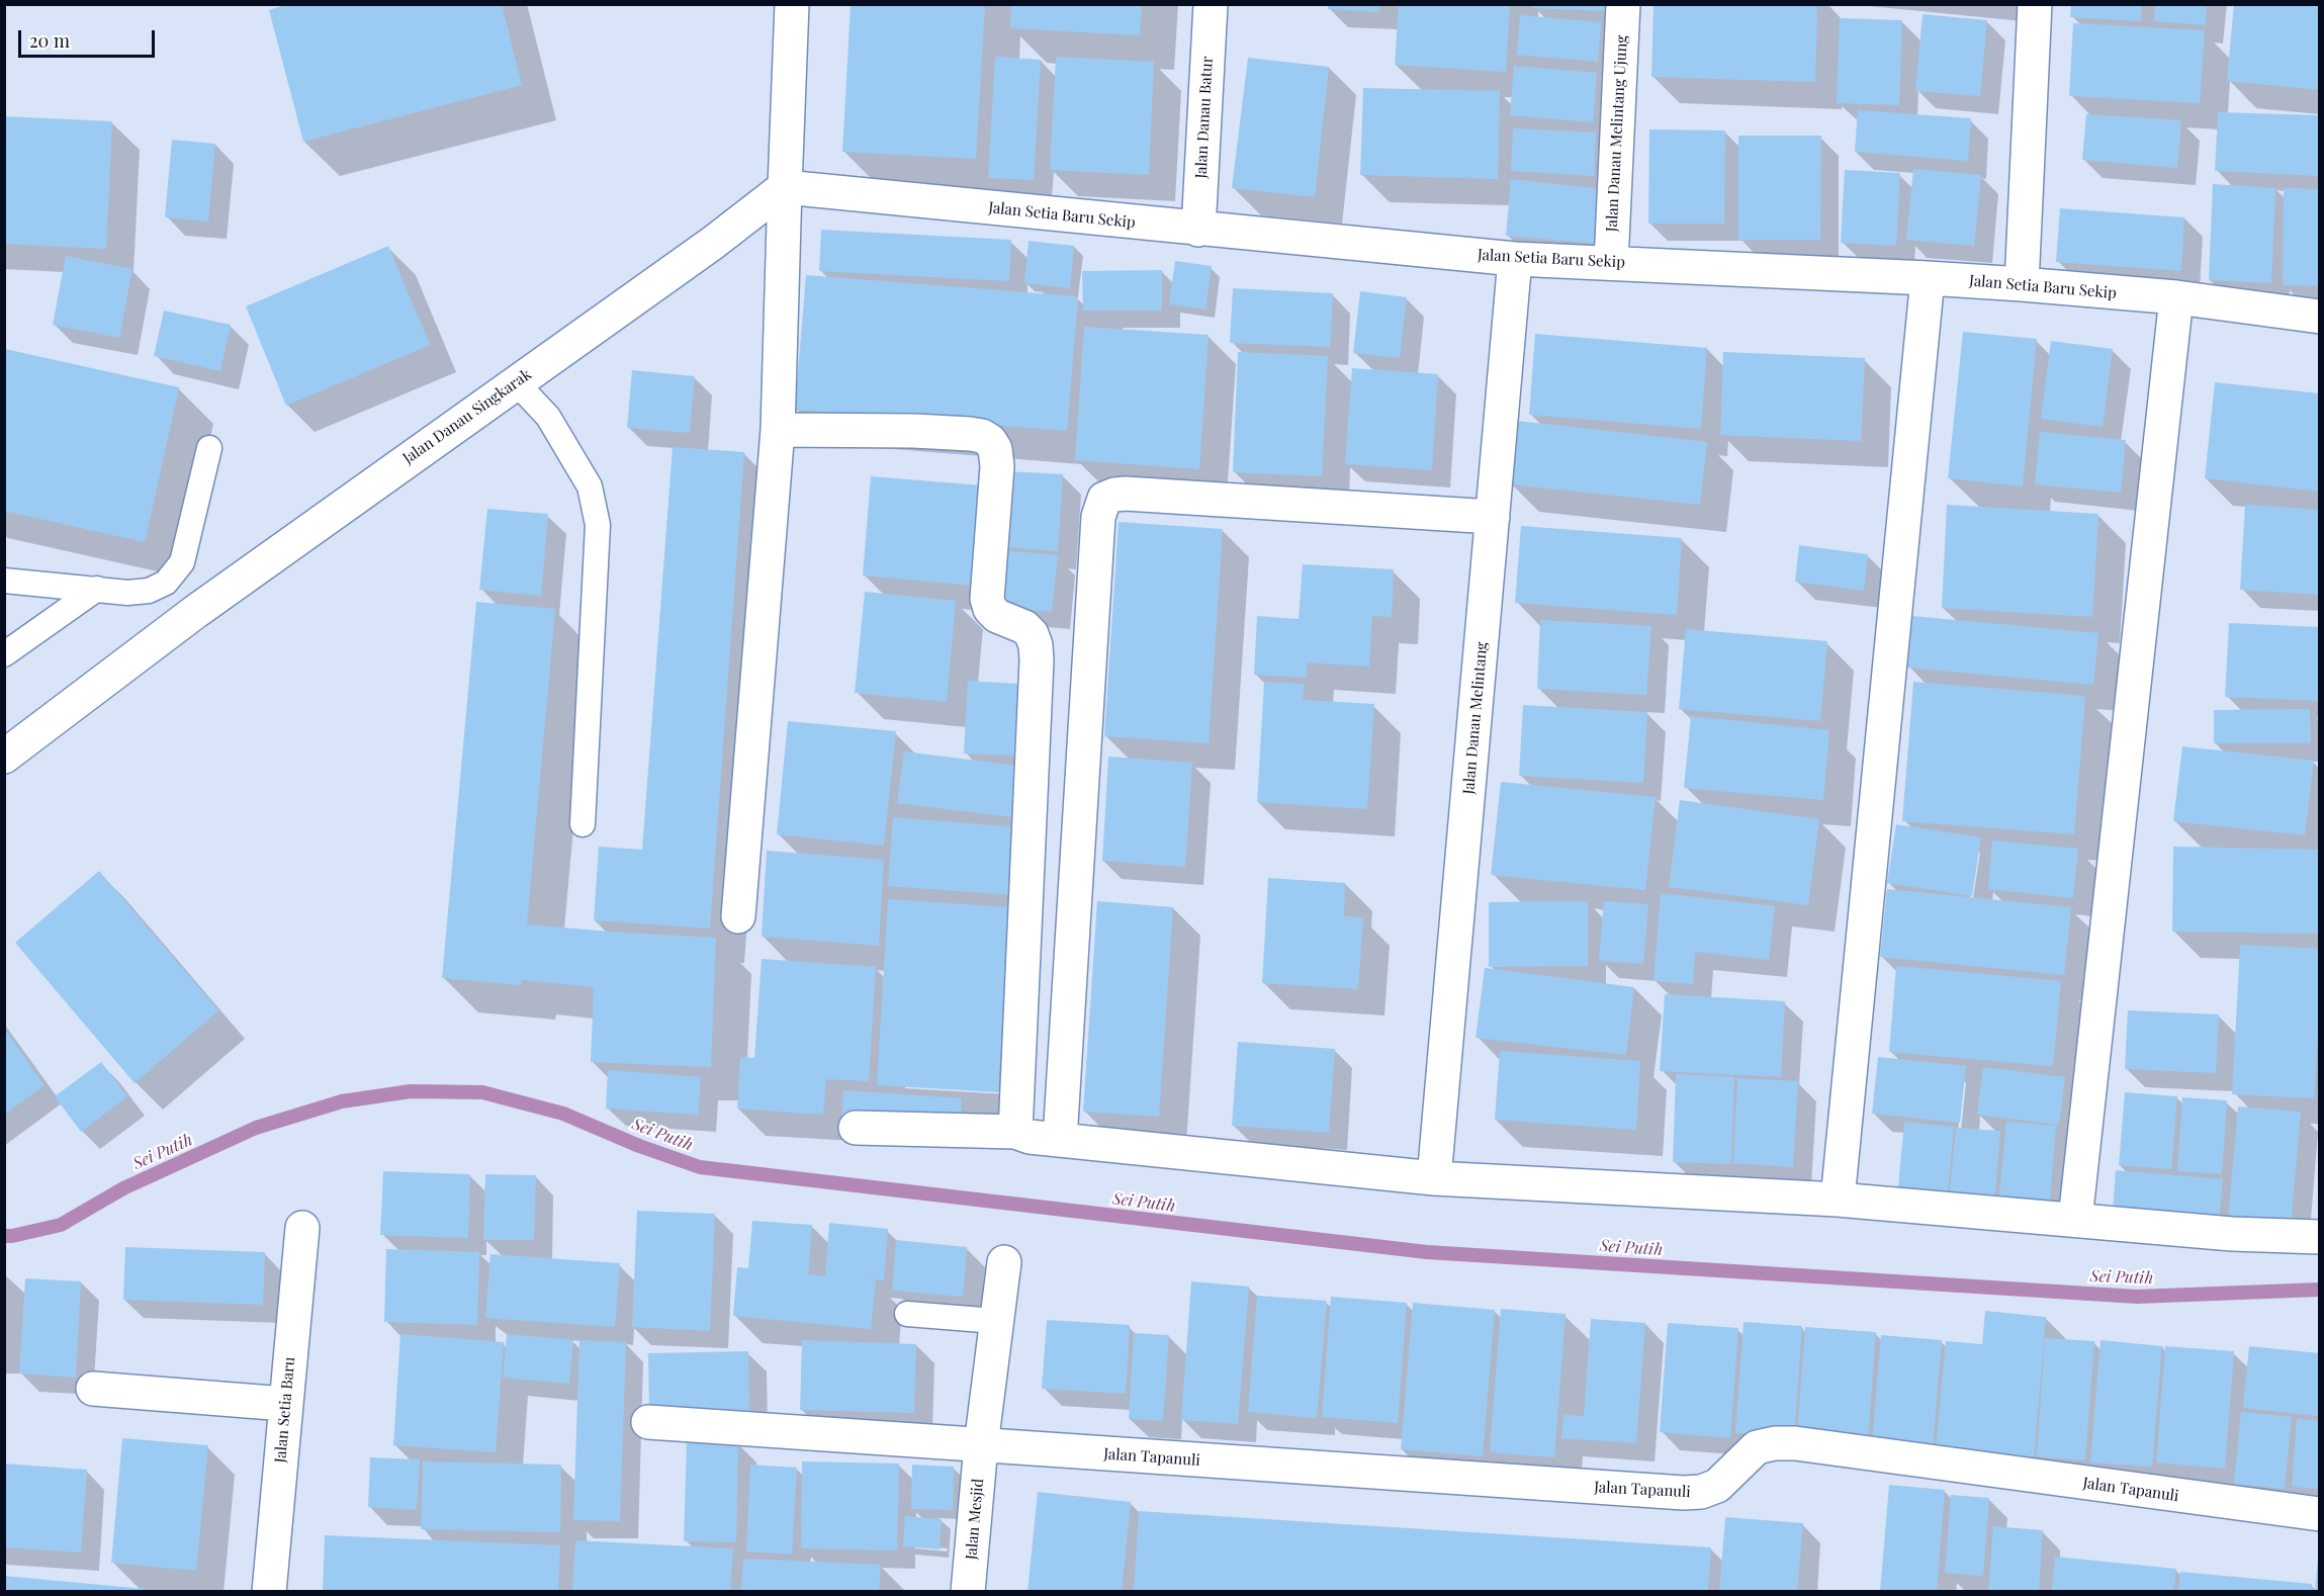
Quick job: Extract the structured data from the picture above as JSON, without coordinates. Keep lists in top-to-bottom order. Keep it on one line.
{"streets":{"street":["Jalan Danau Batur","Jalan Danau Melintang Ujung","Jalan Setia Baru Sekip","Jalan Danau Singkarak","Jalan Danau Melintang","Jalan Setia Baru","Jalan Tapanuli","Jalan Mesjid"]},"crossings":[["Jalan Danau Batur","Jalan Setia Baru Sekip"],["Jalan Danau Melintang Ujung","Jalan Setia Baru Sekip"],["Jalan Setia Baru Sekip","Jalan Danau Singkarak"],["Jalan Setia Baru Sekip","Jalan Danau Melintang"],["Jalan Tapanuli","Jalan Mesjid"]],"water":["Sei Putih"],"scale_bar":"20 m"}
